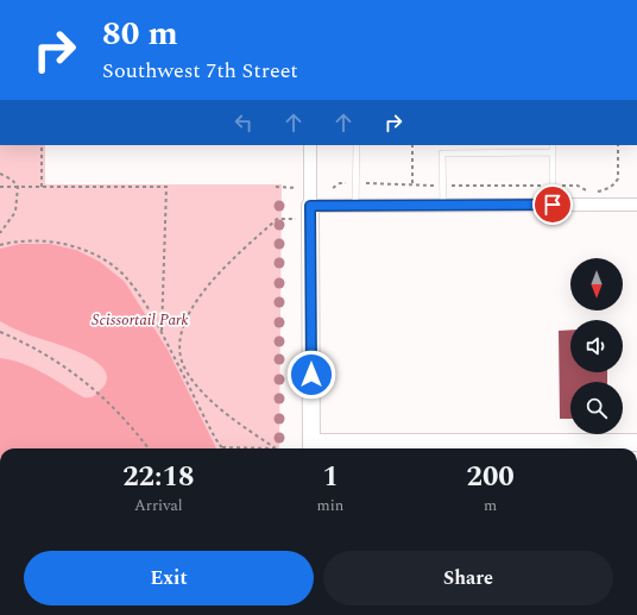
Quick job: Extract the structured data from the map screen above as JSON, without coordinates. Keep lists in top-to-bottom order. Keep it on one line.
{"parks":["Scissortail Park"],"north":"bottom","page":{"turn":["80 m","Southwest 7th Street"],"eta":["22:18","Arrival","1","min","200","m"],"buttons":["Exit","Share"]}}
